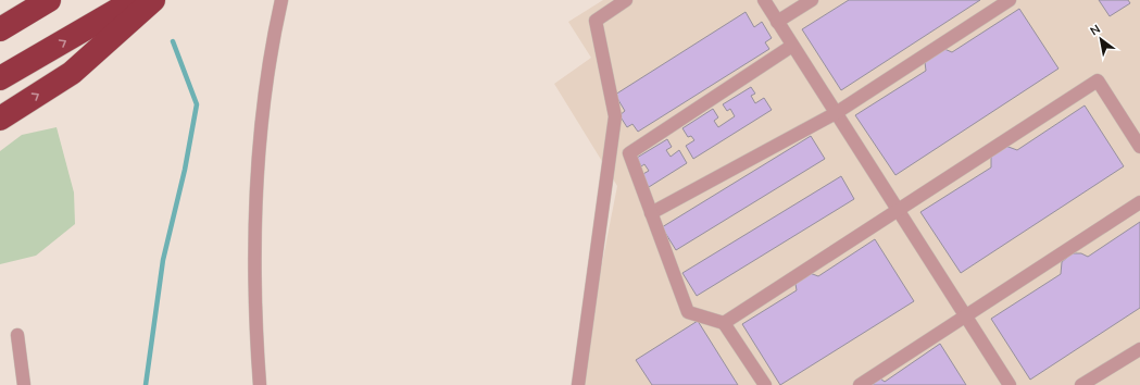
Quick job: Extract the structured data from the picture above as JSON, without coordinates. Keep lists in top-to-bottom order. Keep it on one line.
{"north":"top left"}
